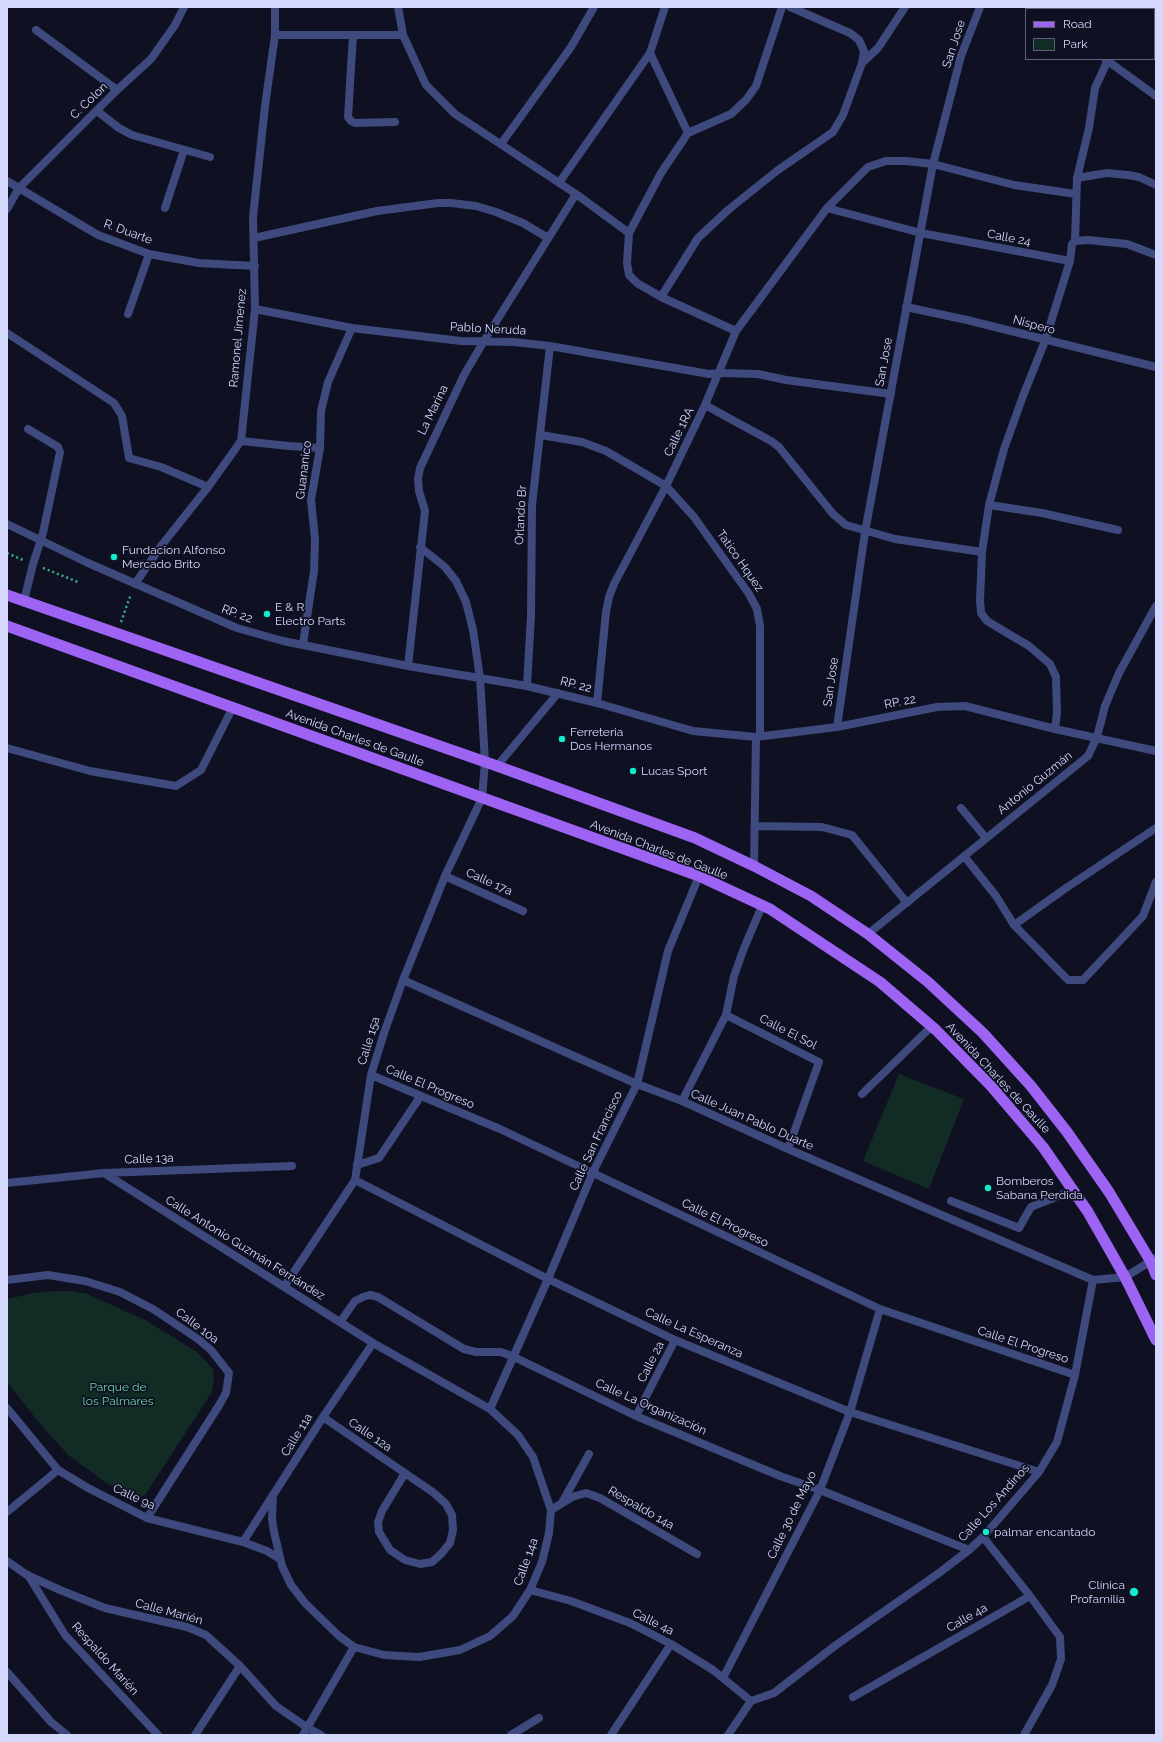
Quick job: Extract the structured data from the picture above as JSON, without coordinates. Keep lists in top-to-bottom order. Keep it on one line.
{"streets":{"main road":["Avenida Charles de Gaulle"],"street":["San Jose","C. Colon","R. Duarte","Calle 24","Nispero","Pablo Neruda","Ramonel Jimenez","La Marina","Calle 1RA","Guananico","Orlando Br","Tatico Hquez","RP. 22","Antonio Guzmán","Calle 17a","Calle El Sol","Calle 15a","Calle El Progreso","Calle Juan Pablo Duarte","Calle San Francisco","Calle 13a","Calle Antonio Guzmán Fernández","Calle 10a","Calle La Esperanza","Calle 2a","Calle La Organización","Calle 11a","Calle 12a","Calle 9a","Calle Los Andinos","Respaldo 14a","Calle 30 de Mayo","Calle 14a","Calle Marién","Calle 4a","Respaldo Marién"]},"crossings":[["San Jose","Calle 24"],["San Jose","Nispero"],["San Jose","Pablo Neruda"],["San Jose","Calle 1RA"],["San Jose","RP. 22"],["C. Colon","R. Duarte"],["R. Duarte","Ramonel Jimenez"],["Calle 24","Calle 1RA"],["Pablo Neruda","Ramonel Jimenez"],["Pablo Neruda","La Marina"],["Pablo Neruda","Calle 1RA"],["Pablo Neruda","Guananico"],["Pablo Neruda","Orlando Br"],["Ramonel Jimenez","RP. 22"],["La Marina","RP. 22"],["Calle 1RA","Tatico Hquez"],["Calle 1RA","RP. 22"],["Guananico","RP. 22"],["Orlando Br","Tatico Hquez"],["Orlando Br","RP. 22"],["Tatico Hquez","RP. 22"],["Tatico Hquez","Avenida Charles de Gaulle"],["RP. 22","Antonio Guzmán"],["Avenida Charles de Gaulle","Antonio Guzmán"],["Avenida Charles de Gaulle","Calle 15a"],["Avenida Charles de Gaulle","Calle San Francisco"],["Calle 17a","Calle 15a"],["Calle El Sol","Calle Juan Pablo Duarte"],["Calle 15a","Calle El Progreso"],["Calle 15a","Calle Juan Pablo Duarte"],["Calle 15a","Calle Antonio Guzmán Fernández"],["Calle 15a","Calle La Esperanza"],["Calle El Progreso","Calle San Francisco"],["Calle El Progreso","Calle Los Andinos"],["Calle El Progreso","Calle 30 de Mayo"],["Calle Juan Pablo Duarte","Calle San Francisco"],["Calle Juan Pablo Duarte","Calle Los Andinos"],["Calle San Francisco","Calle La Esperanza"],["Calle San Francisco","Calle La Organización"],["Calle San Francisco","Calle 14a"],["Calle 13a","Calle Antonio Guzmán Fernández"],["Calle Antonio Guzmán Fernández","Calle La Organización"],["Calle Antonio Guzmán Fernández","Calle 11a"],["Calle Antonio Guzmán Fernández","Calle 14a"],["Calle 10a","Calle 9a"],["Calle La Esperanza","Calle 2a"],["Calle La Esperanza","Calle Los Andinos"],["Calle La Esperanza","Calle 30 de Mayo"],["Calle 2a","Calle La Organización"],["Calle La Organización","Calle Los Andinos"],["Calle La Organización","Calle 30 de Mayo"],["Calle 11a","Calle 12a"],["Calle 11a","Calle 9a"],["Calle 11a","Calle 14a"],["Calle 9a","Calle 14a"],["Calle Los Andinos","Calle 4a"],["Respaldo 14a","Calle 14a"],["Calle 30 de Mayo","Calle 4a"],["Calle 14a","Calle 4a"],["Calle Marién","Respaldo Marién"]],"parks":["Parque de los Palmares"],"places":["Fundacion Alfonso Mercado Brito","E & R Electro Parts","Ferreteria Dos Hermanos","Lucas Sport","Bomberos Sabana Perdida","palmar encantado","Clínica Profamilia"],"legend":["Road","Park"]}
